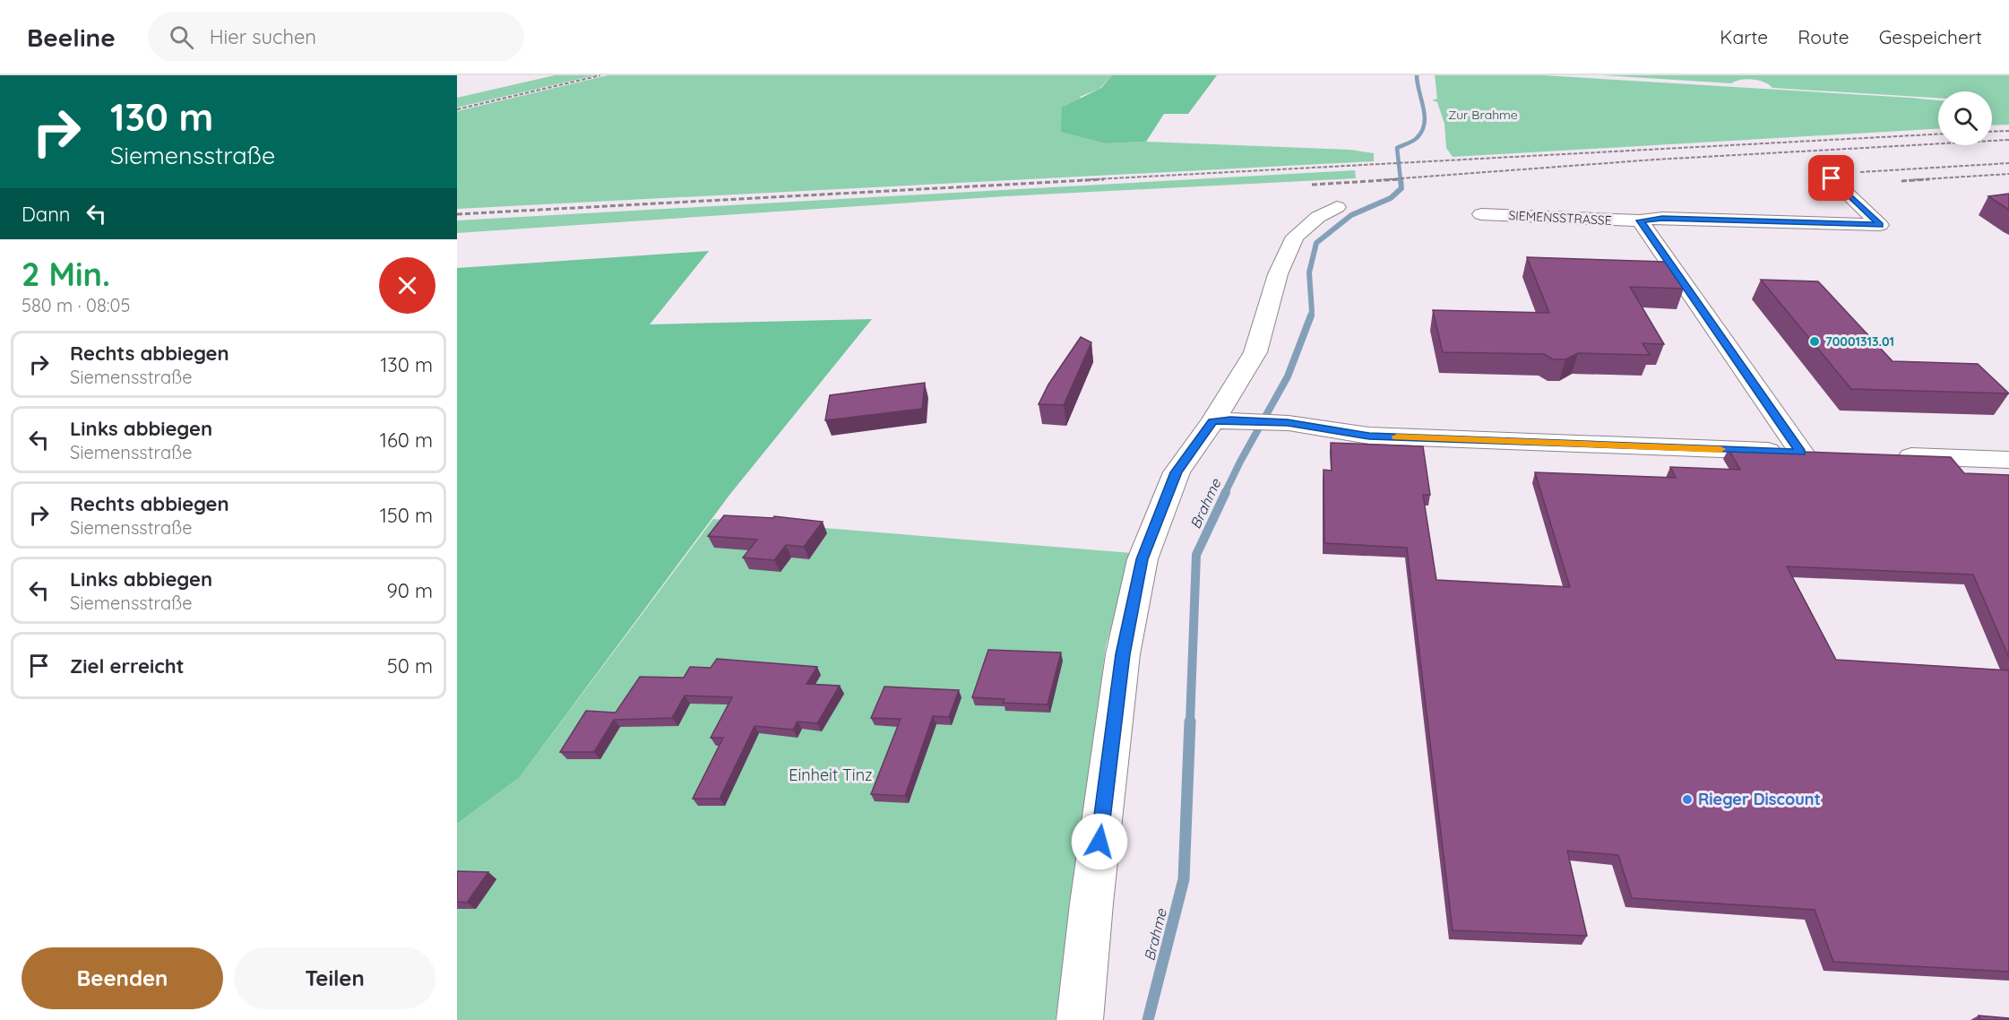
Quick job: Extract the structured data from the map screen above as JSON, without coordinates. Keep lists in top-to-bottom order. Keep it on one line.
{"streets":{"street":["SIEMENSSTRASSE"]},"water":["Brahme"],"parks":["Zur Brahme","Einheit Tinz"],"places":["70001313.01","Rieger Discount"],"page":{"header":"Beeline","search":"Hier suchen","nav":["Karte","Route","Gespeichert"],"turn":["130 m","Siemensstraße"],"then":"Dann","heading":["2 Min.","580 m · 08:05"],"list":[{"name":"Rechts abbiegen","note":"Siemensstraße","value":"130 m"},{"name":"Links abbiegen","note":"Siemensstraße","value":"160 m"},{"name":"Rechts abbiegen","note":"Siemensstraße","value":"150 m"},{"name":"Links abbiegen","note":"Siemensstraße","value":"90 m"},{"name":"Ziel erreicht","value":"50 m"}],"buttons":["Beenden","Teilen"]}}
